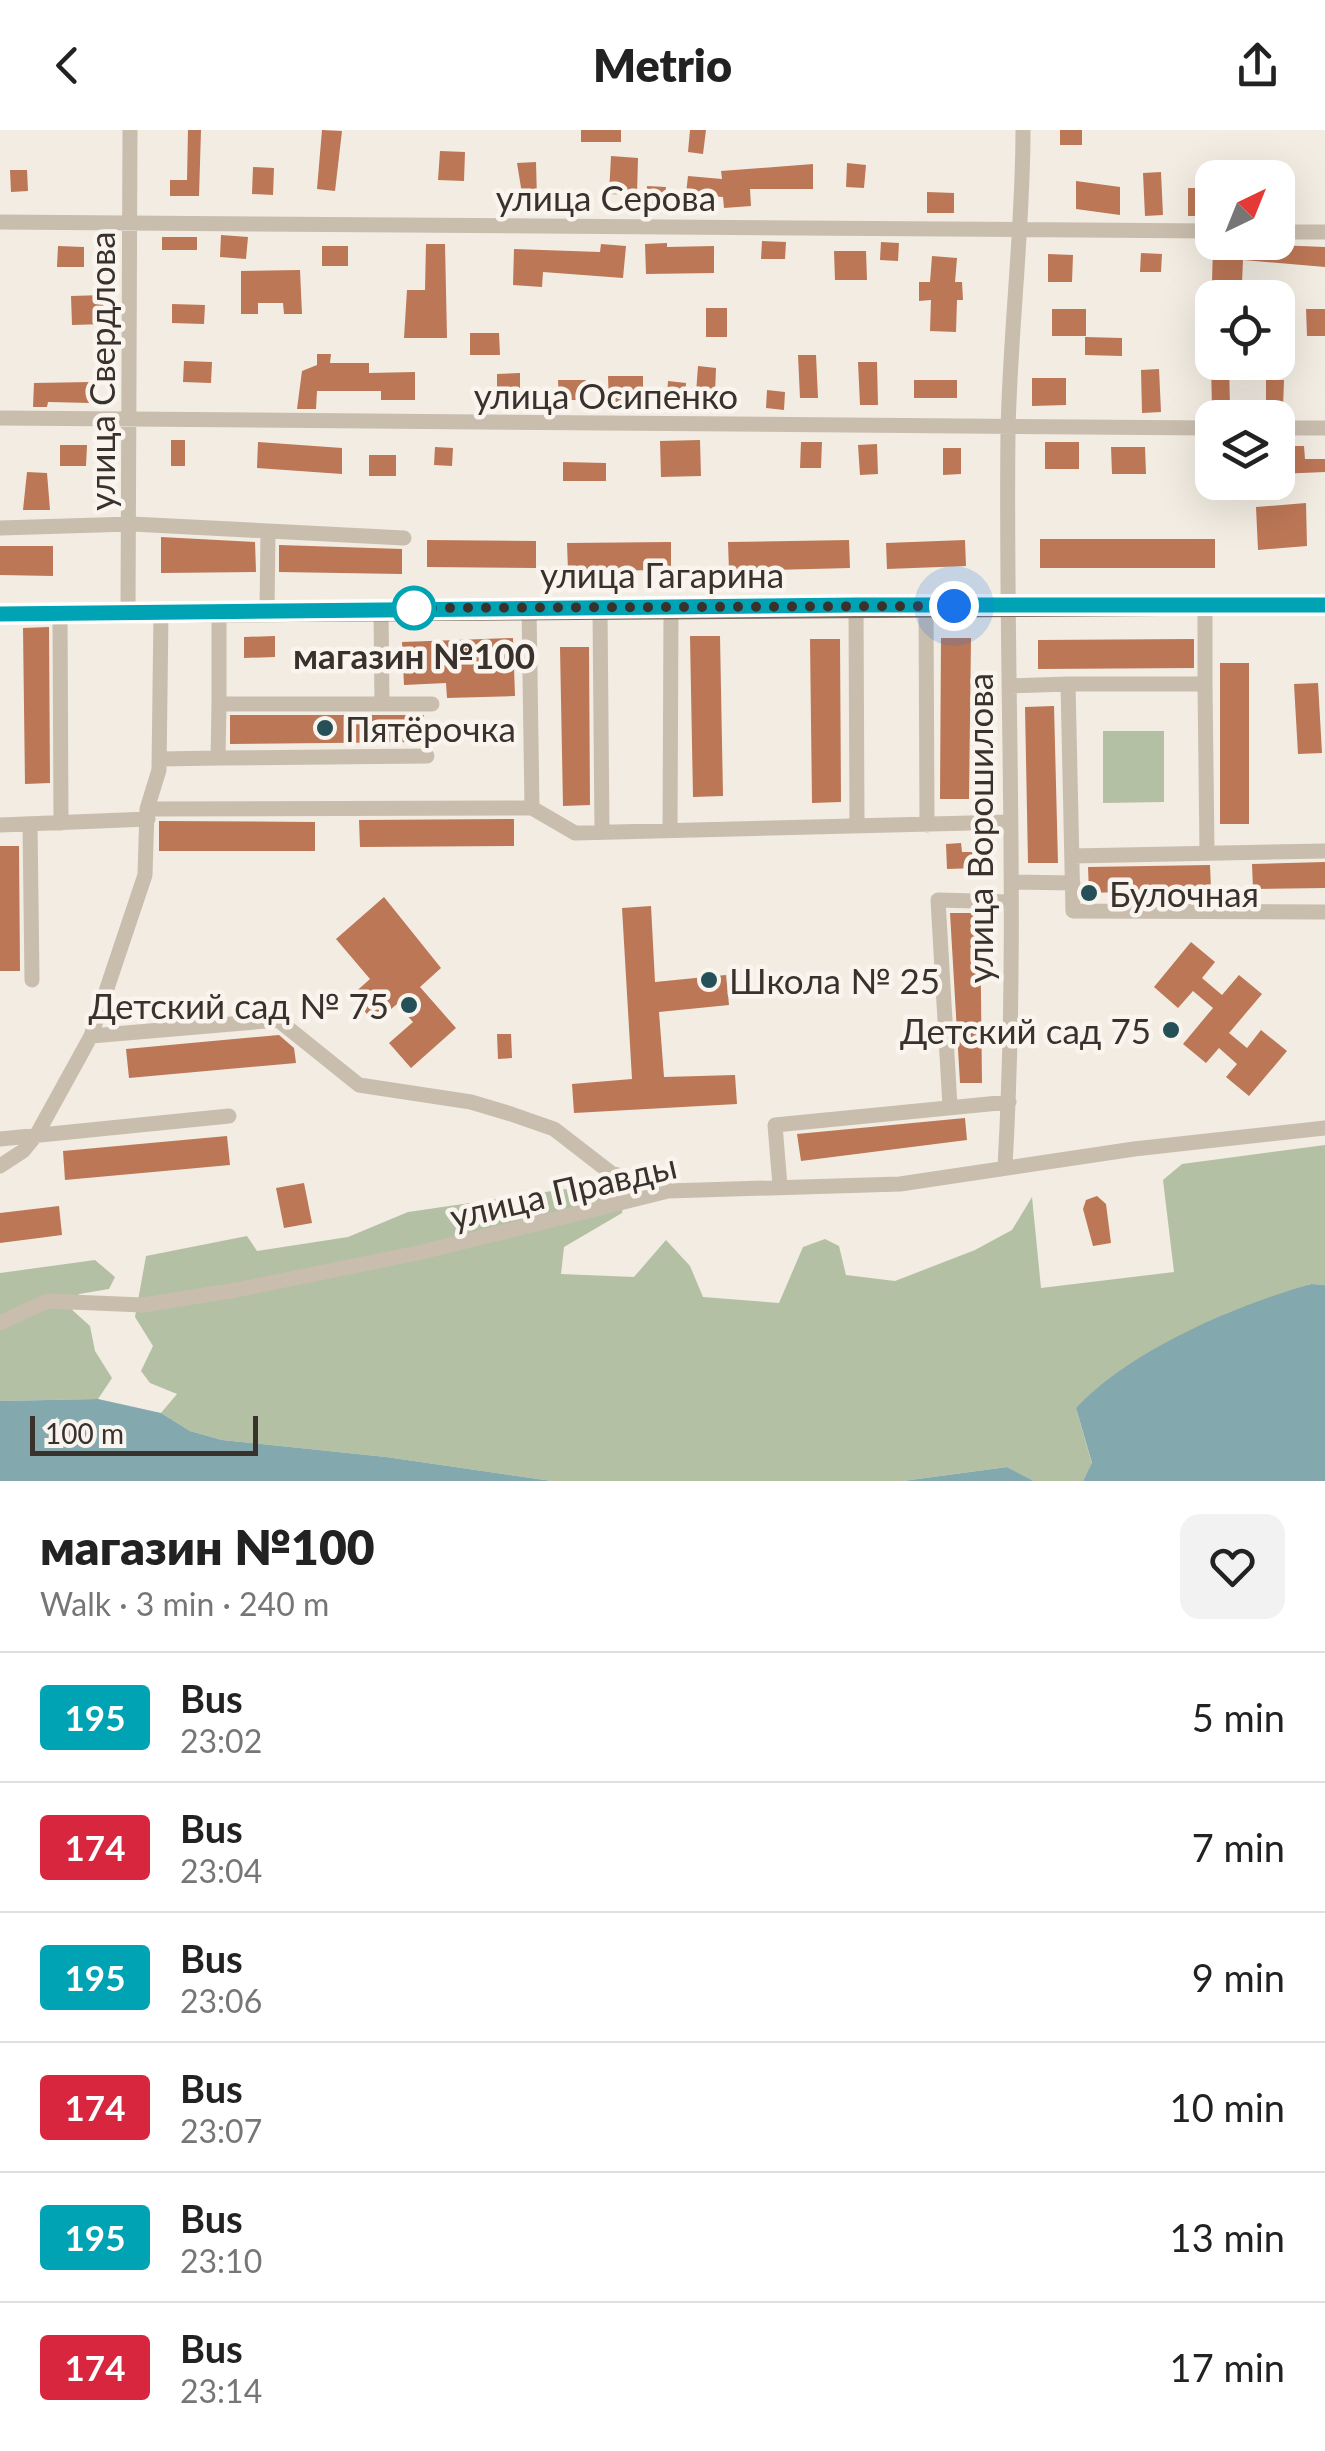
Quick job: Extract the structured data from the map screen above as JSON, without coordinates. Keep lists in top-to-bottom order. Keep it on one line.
{"streets":{"main road":["улица Гагарина"],"street":["улица Серова","улица Свердлова","улица Осипенко","улица Ворошилова","улица Правды"]},"crossings":[["улица Серова","улица Свердлова"],["улица Серова","улица Ворошилова"],["улица Свердлова","улица Осипенко"],["улица Свердлова","улица Гагарина"],["улица Осипенко","улица Ворошилова"],["улица Гагарина","улица Ворошилова"],["улица Ворошилова","улица Правды"]],"places":["магазин №100","Пятёрочка","Булочная","Школа № 25","Детский сад № 75","Детский сад 75"],"lines":["bus line 195"],"scale_bar":"100 m","north":"top right","page":{"header":"Metrio","scale":"100 m","heading":["магазин №100","Walk · 3 min · 240 m"],"list":[{"mark":"195","name":"Bus","note":"23:02","value":"5 min"},{"mark":"174","name":"Bus","note":"23:04","value":"7 min"},{"mark":"195","name":"Bus","note":"23:06","value":"9 min"},{"mark":"174","name":"Bus","note":"23:07","value":"10 min"},{"mark":"195","name":"Bus","note":"23:10","value":"13 min"},{"mark":"174","name":"Bus","note":"23:14","value":"17 min"}]}}
